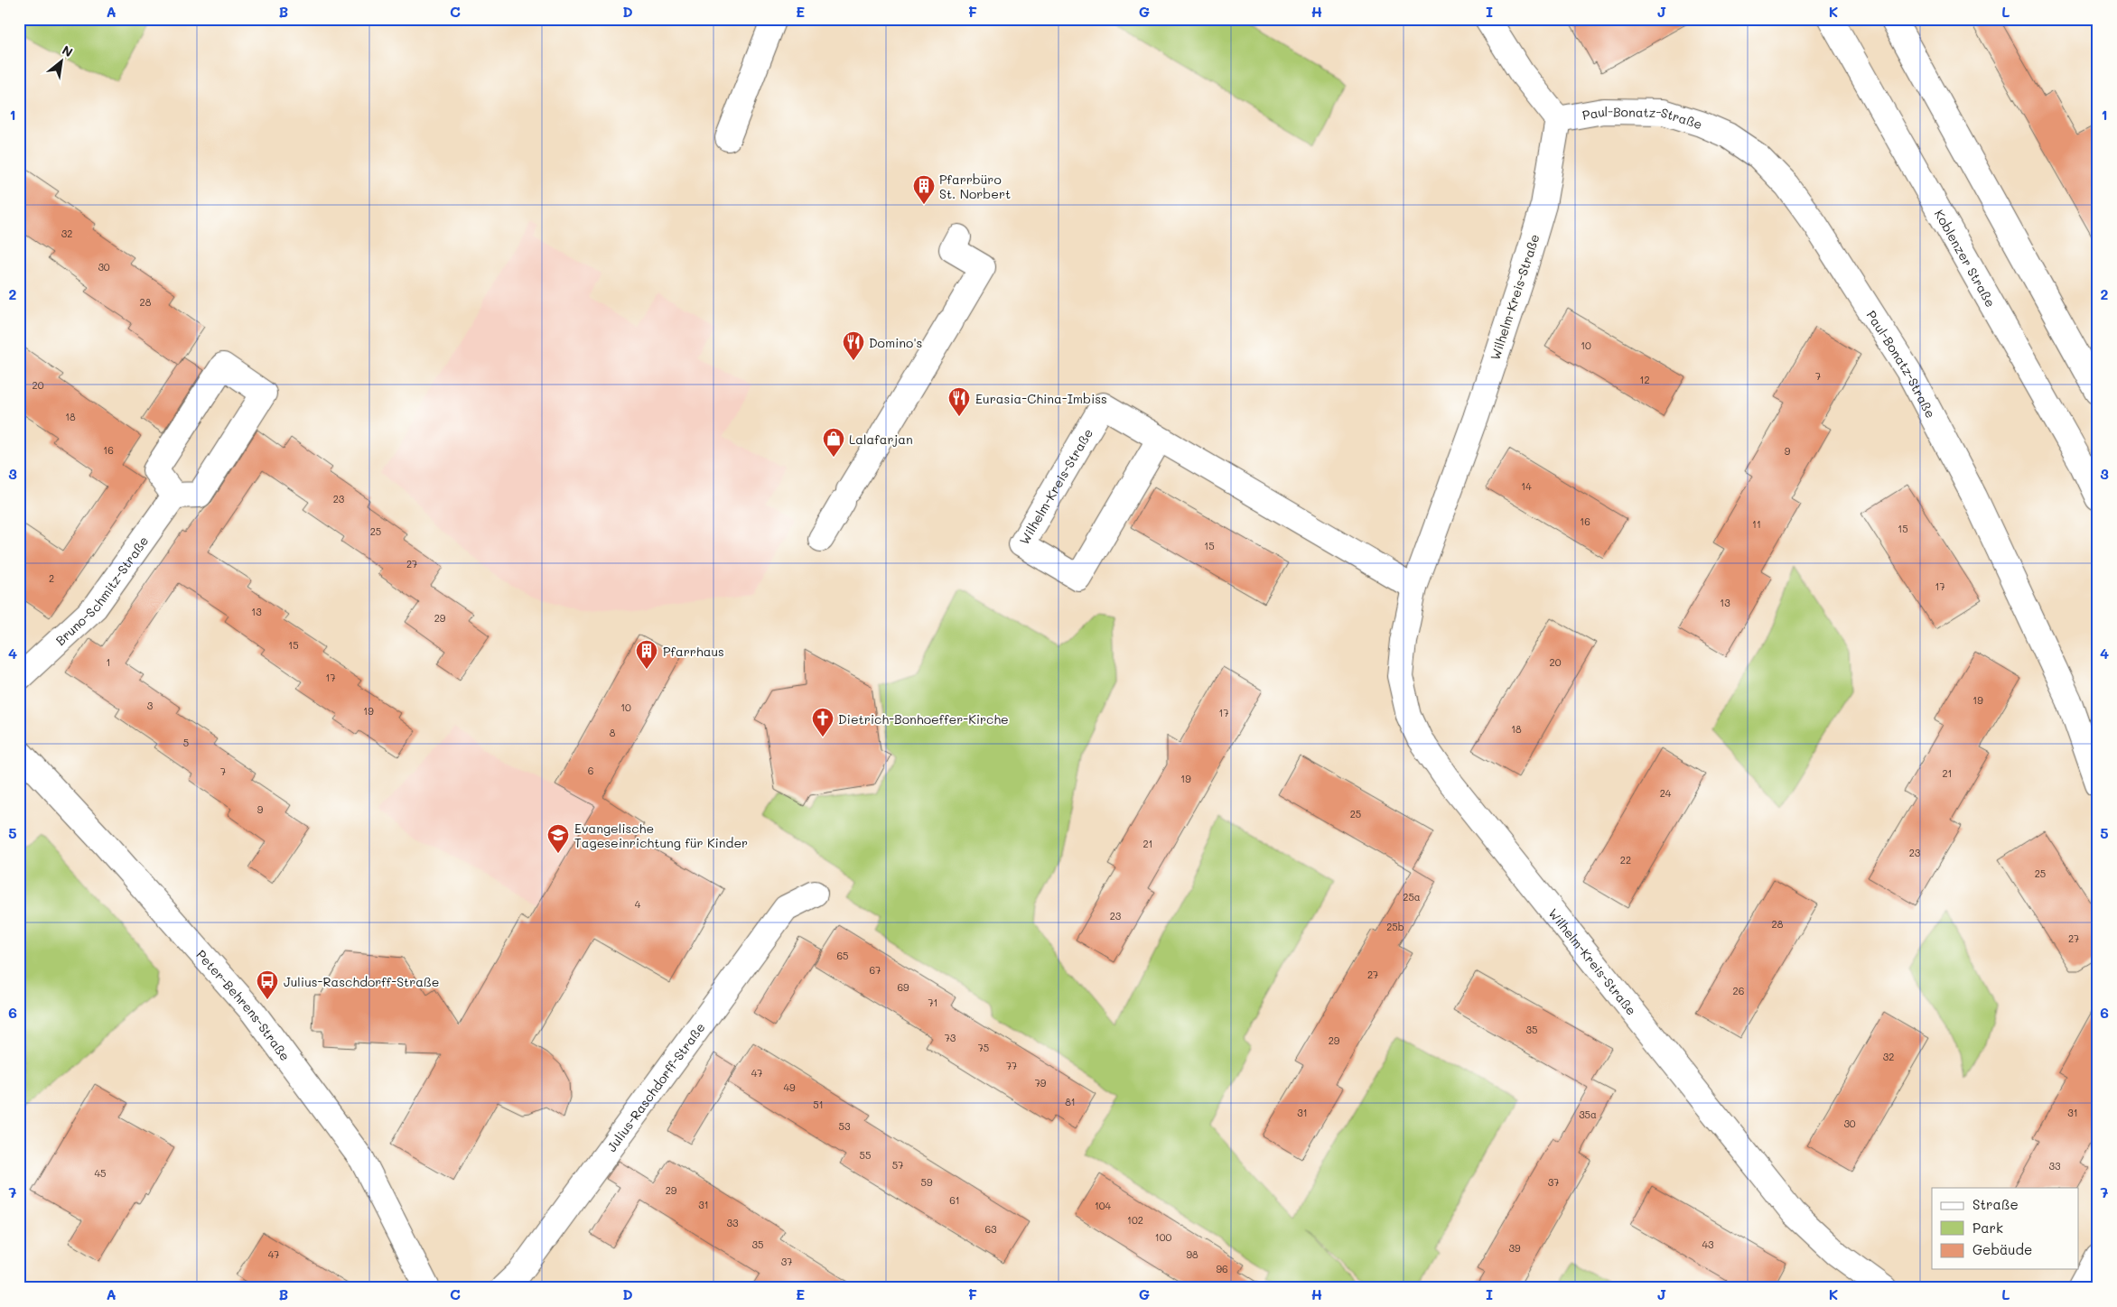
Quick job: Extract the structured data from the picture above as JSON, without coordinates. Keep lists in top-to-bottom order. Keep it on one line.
{"streets":{"street":["Paul-Bonatz-Straße","Koblenzer Straße","Wilhelm-Kreis-Straße","Bruno-Schmitz-Straße","Peter-Behrens-Straße","Julius-Raschdorff-Straße"]},"crossings":[["Paul-Bonatz-Straße","Wilhelm-Kreis-Straße"]],"places":{"building":["Pfarrbüro St. Norbert","Pfarrhaus"],"restaurant":["Domino's","Eurasia-China-Imbiss"],"shop":["Lalafarjan"],"church":["Dietrich-Bonhoeffer-Kirche"],"school or university":["Evangelische Tageseinrichtung für Kinder"],"bus stop":["Julius-Raschdorff-Straße"]},"house_numbers":["32","30","28","10","7","12","20","18","16","9","14","23","16","11","15","25","15","27","2","17","13","13","29","15","1","20","17","19","3","10","19","17","18","8","5","6","7","21","19","24","9","25","21","23","22","25","25a","4","23","28","25b","27","65","67","27","69","26","71","35","73","29","75","32","77","47","79","49","81","51","31","31","35a","30","53","55","57","33","45","59","37","29","61","31","104","102","33","63","100","35","43","39","47","98","37","96"],"legend":["Straße","Park","Gebäude"],"north":"top right","grid":{"columns":["A","B","C","D","E","F","G","H","I","J","K","L"],"rows":["1","2","3","4","5","6","7"]}}
